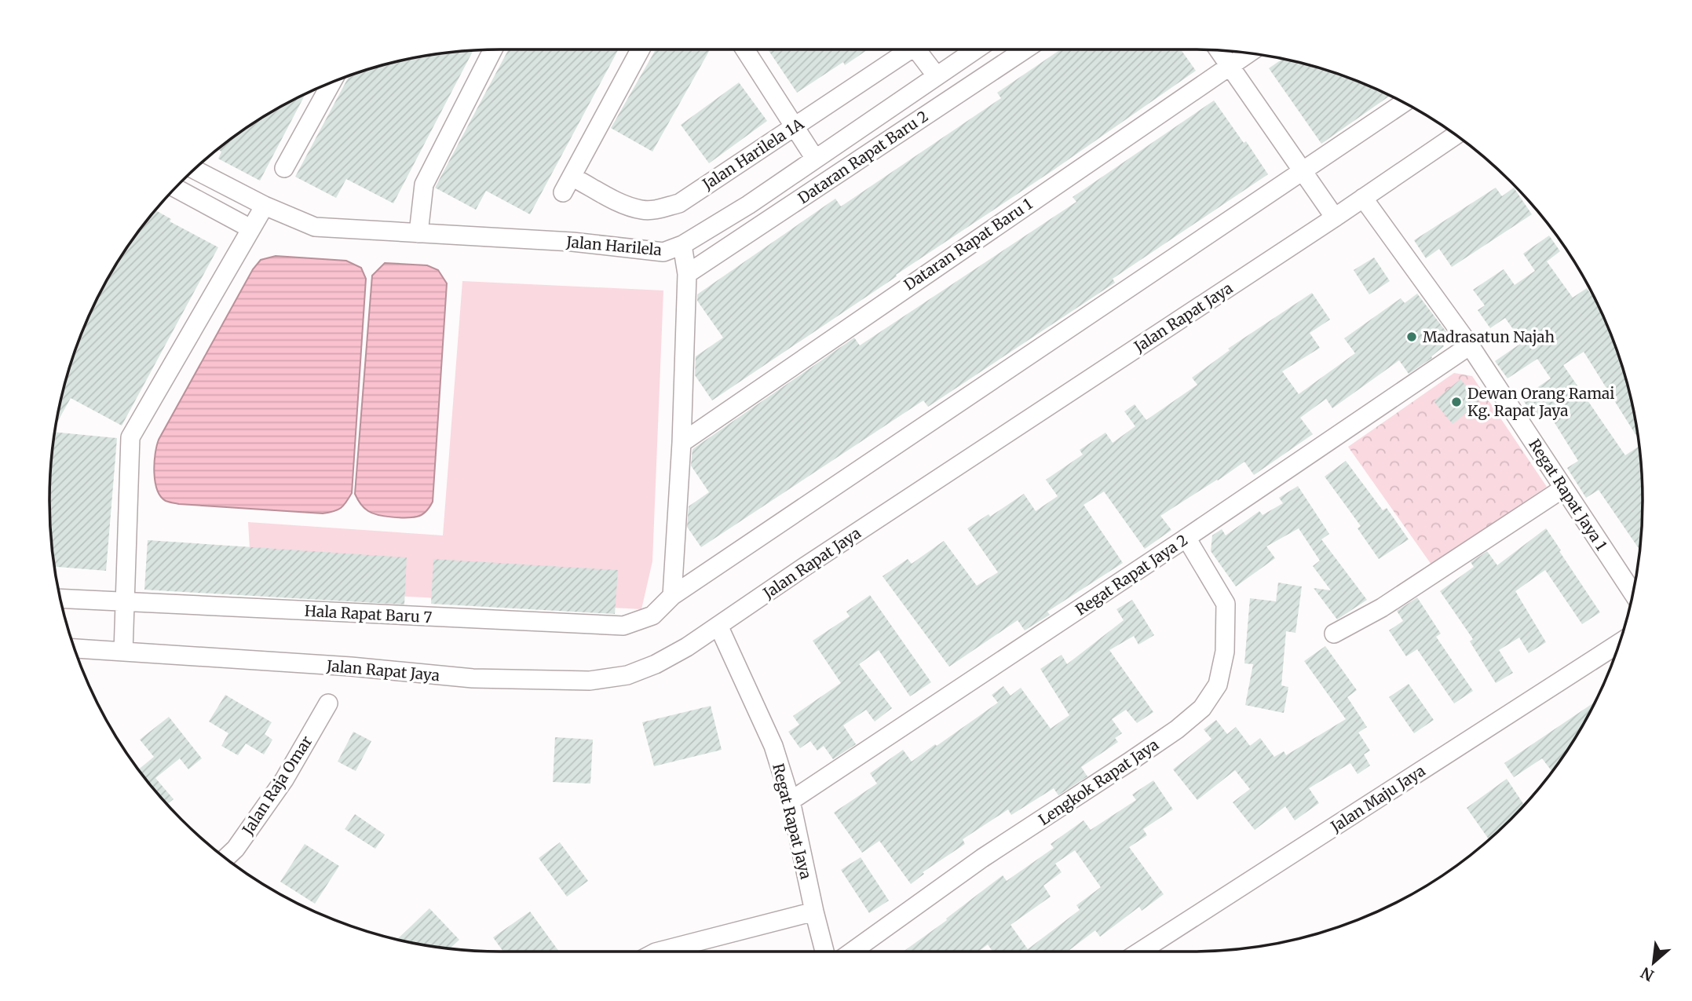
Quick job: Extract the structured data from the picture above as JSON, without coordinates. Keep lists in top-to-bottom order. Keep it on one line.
{"streets":{"street":["Jalan Harilela 1A","Dataran Rapat Baru 2","Dataran Rapat Baru 1","Jalan Harilela","Jalan Rapat Jaya","Regat Rapat Jaya 1","Regat Rapat Jaya 2","Hala Rapat Baru 7","Lengkok Rapat Jaya","Jalan Raja Omar","Jalan Maju Jaya","Regat Rapat Jaya"]},"crossings":[["Jalan Rapat Jaya","Regat Rapat Jaya 1"],["Jalan Rapat Jaya","Regat Rapat Jaya"],["Regat Rapat Jaya 1","Regat Rapat Jaya 2"],["Regat Rapat Jaya 2","Lengkok Rapat Jaya"],["Regat Rapat Jaya 2","Regat Rapat Jaya"]],"places":["Madrasatun Najah","Dewan Orang Ramai Kg. Rapat Jaya"],"north":"bottom left"}
